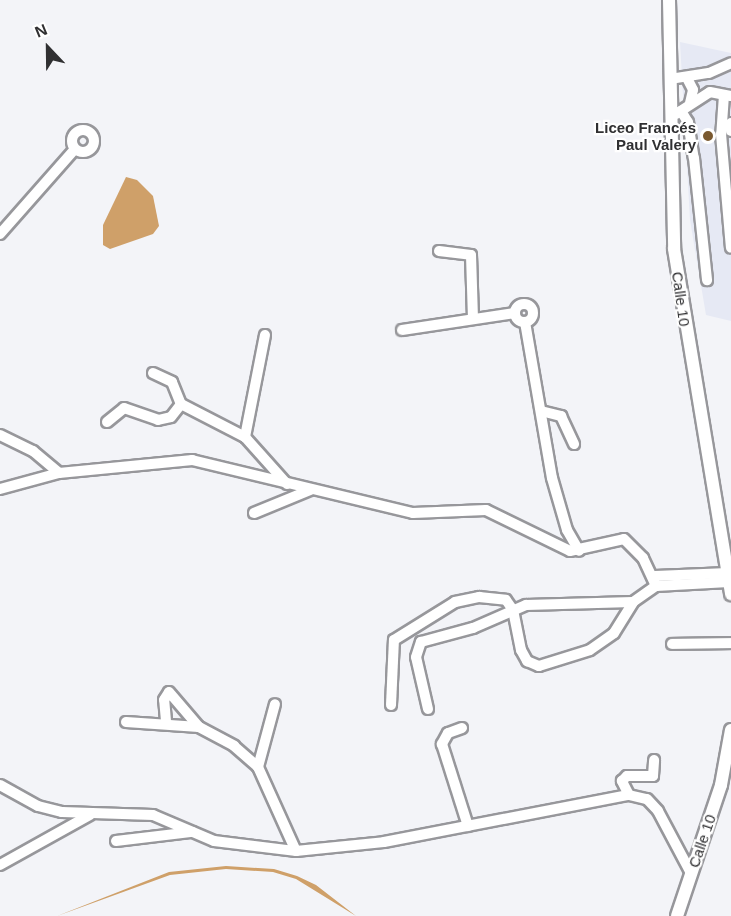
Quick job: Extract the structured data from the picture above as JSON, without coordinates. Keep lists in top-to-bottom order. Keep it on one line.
{"streets":{"main road":["Calle 10"]},"places":["Liceo Francés Paul Valery"],"north":"top"}
